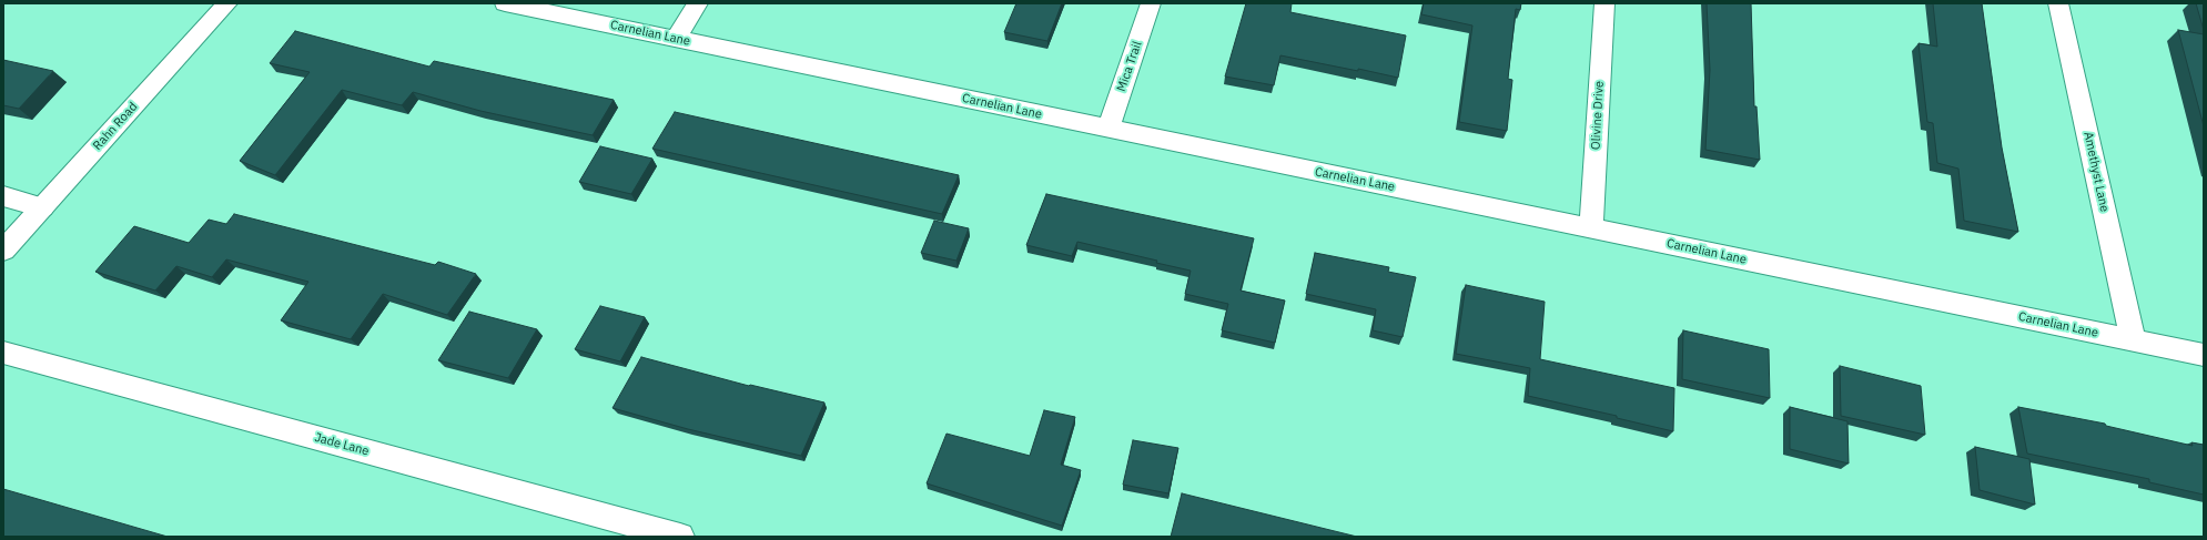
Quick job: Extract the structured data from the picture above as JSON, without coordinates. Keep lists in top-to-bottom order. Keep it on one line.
{"streets":{"street":["Carnelian Lane","Mica Trail","Olivine Drive","Rahn Road","Amethyst Lane","Jade Lane"]},"crossings":[["Carnelian Lane","Mica Trail"],["Carnelian Lane","Olivine Drive"],["Carnelian Lane","Amethyst Lane"]]}
